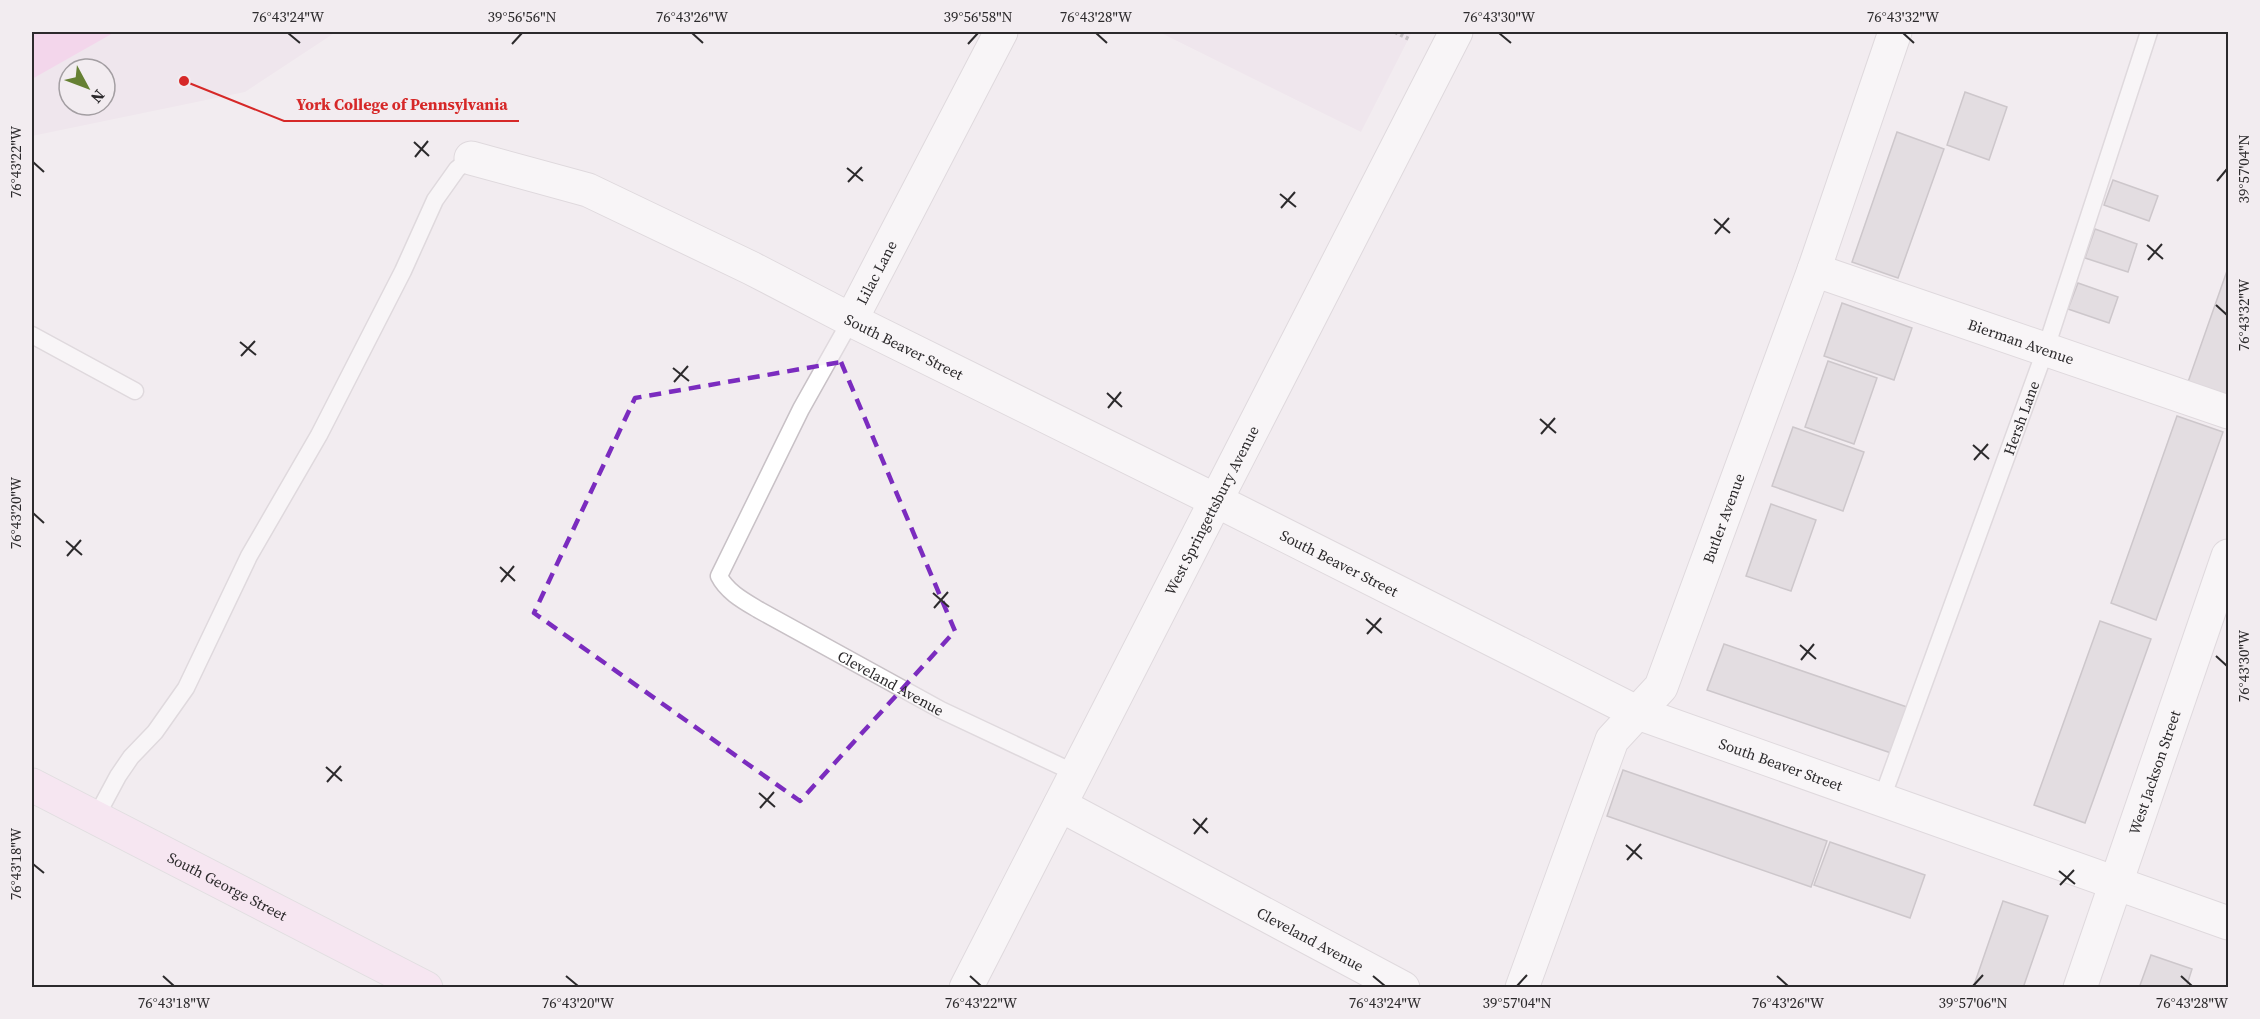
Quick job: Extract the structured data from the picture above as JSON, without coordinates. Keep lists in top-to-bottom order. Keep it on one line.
{"streets":{"main road":["South George Street"],"street":["Lilac Lane","Bierman Avenue","South Beaver Street","West Springettsbury Avenue","Butler Avenue","Cleveland Avenue","West Jackson Street"],"lane":["Hersh Lane"]},"crossings":[["Lilac Lane","South Beaver Street"],["Lilac Lane","Cleveland Avenue"],["Bierman Avenue","Hersh Lane"],["Bierman Avenue","Butler Avenue"],["South Beaver Street","Hersh Lane"],["South Beaver Street","West Springettsbury Avenue"],["South Beaver Street","Butler Avenue"],["South Beaver Street","West Jackson Street"],["West Springettsbury Avenue","Cleveland Avenue"]],"places":["York College of Pennsylvania"],"north":"bottom right","coordinates":["76°43'24\"W","39°56'56\"N","76°43'26\"W","39°56'58\"N","76°43'28\"W","76°43'30\"W","76°43'32\"W","76°43'22\"W","39°57'04\"N","76°43'20\"W","76°43'18\"W","39°57'06\"N"]}
